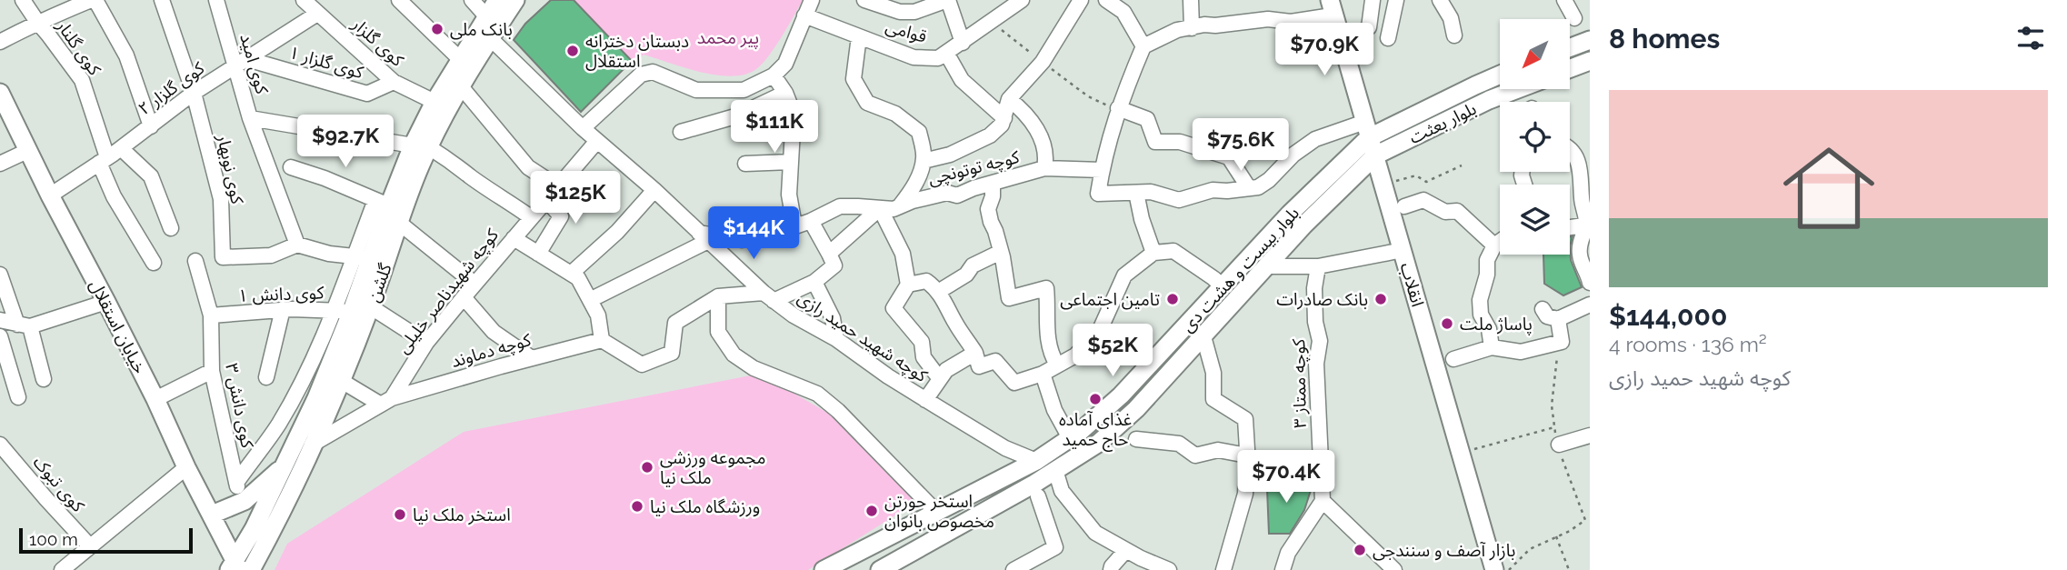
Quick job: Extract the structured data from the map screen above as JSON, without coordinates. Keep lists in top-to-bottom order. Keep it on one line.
{"streets":{"main road":["بلوار بعثت","بلوار بیست و هشت دی","گلشن","انقلاب","خیابان استقلال"],"street":["قوامی","کوی گلزار","کوی گلنار","کوی گلزار ۱","کوی امید","کوی گلزار ۲","کوچه توتونچی","کوی نوبهار","کوچه شهیدناصر خلیلی","کوی دانش ۱","کوچه شهید حمید رازی","کوچه دماوند","کوچه ممتاز ۳","کوی دانش ۳","کوی تبوک"]},"crossings":[["کوی گلزار","کوی گلزار ۱"],["کوی گلزار","کوی گلزار ۲"],["کوی گلزار","گلشن"],["کوی گلنار","کوی گلزار ۲"],["کوی گلزار ۱","کوی امید"],["کوی گلزار ۱","کوی گلزار ۲"],["کوی امید","کوی گلزار ۲"],["کوی امید","کوی نوبهار"],["کوی گلزار ۲","کوی نوبهار"],["کوی گلزار ۲","خیابان استقلال"],["بلوار بعثت","بلوار بیست و هشت دی"],["بلوار بعثت","انقلاب"],["بلوار بیست و هشت دی","انقلاب"],["بلوار بیست و هشت دی","کوچه شهید حمید رازی"],["گلشن","کوچه شهیدناصر خلیلی"],["گلشن","کوی دانش ۱"],["گلشن","خیابان استقلال"],["گلشن","کوچه شهید حمید رازی"],["کوچه شهیدناصر خلیلی","کوچه شهید حمید رازی"],["کوچه شهیدناصر خلیلی","کوچه دماوند"],["کوی دانش ۱","کوی دانش ۳"]],"parks":["پیر محمد"],"places":["بانک ملی","دبستان دخترانه استقلال","تامین اجتماعی","بانک صادرات","پاساژ ملت","غذای آماده حاج حمید","مجموعه ورزشی ملک نیا","ورزشگاه ملک نیا","استخر حورتن مخصوص بانوان","استخر ملک نیا","بازار آصف و سنندجی"],"scale_bar":"100 m","north":"bottom left","page":{"heading":"8 homes","price":["$70.9K","$111K","$92.7K","$75.6K","$125K","$144K","$52K","$70.4K"],"list":[{"name":"$144,000","note":"4 rooms · 136 m² · کوچه شهید حمید رازی"}],"scale":"100 m"}}
